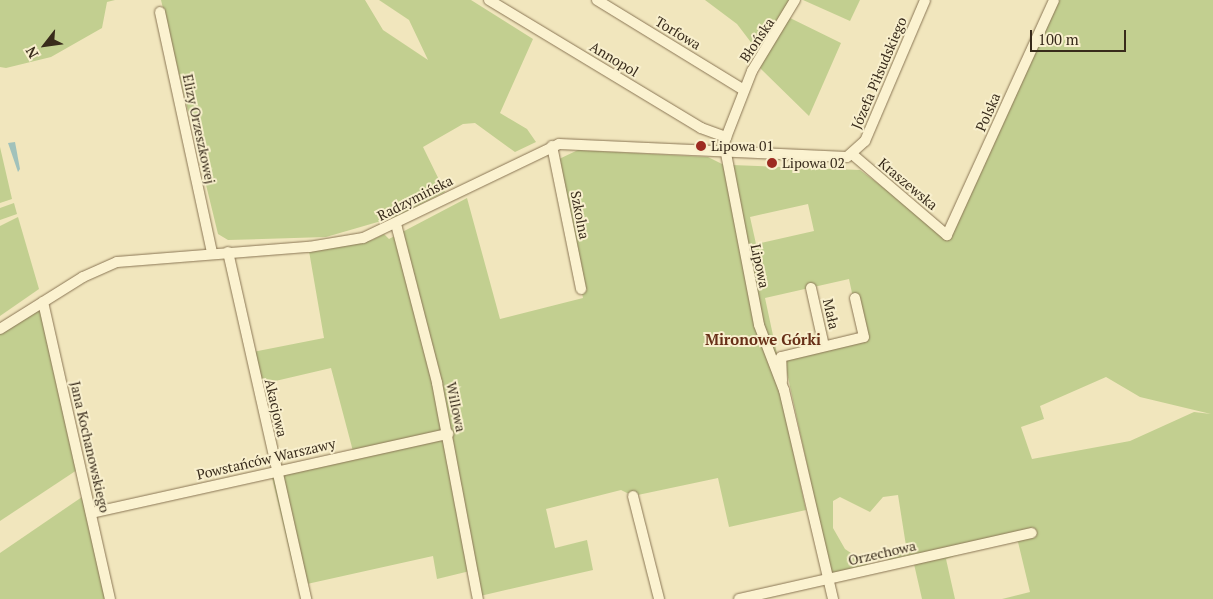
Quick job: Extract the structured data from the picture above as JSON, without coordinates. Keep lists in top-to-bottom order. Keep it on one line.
{"streets":{"street":["Torfowa","Błońska","Annopol","Józefa Piłsudskiego","Polska","Elizy Orzeszkowej","Kraszewska","Radzymińska","Szkolna","Lipowa","Mała","Willowa","Akacjowa","Jana Kochanowskiego","Powstańców Warszawy","Orzechowa"]},"crossings":[["Torfowa","Błońska"],["Błońska","Annopol"],["Błońska","Radzymińska"],["Błońska","Lipowa"],["Józefa Piłsudskiego","Kraszewska"],["Józefa Piłsudskiego","Radzymińska"],["Polska","Kraszewska"],["Elizy Orzeszkowej","Radzymińska"],["Kraszewska","Radzymińska"],["Radzymińska","Szkolna"],["Radzymińska","Lipowa"],["Radzymińska","Willowa"],["Radzymińska","Akacjowa"],["Radzymińska","Jana Kochanowskiego"],["Lipowa","Mała"],["Lipowa","Orzechowa"],["Willowa","Powstańców Warszawy"],["Akacjowa","Powstańców Warszawy"],["Jana Kochanowskiego","Powstańców Warszawy"]],"districts":["Mironowe Górki"],"places":["Lipowa 01","Lipowa 02"],"scale_bar":"100 m","north":"bottom left"}
